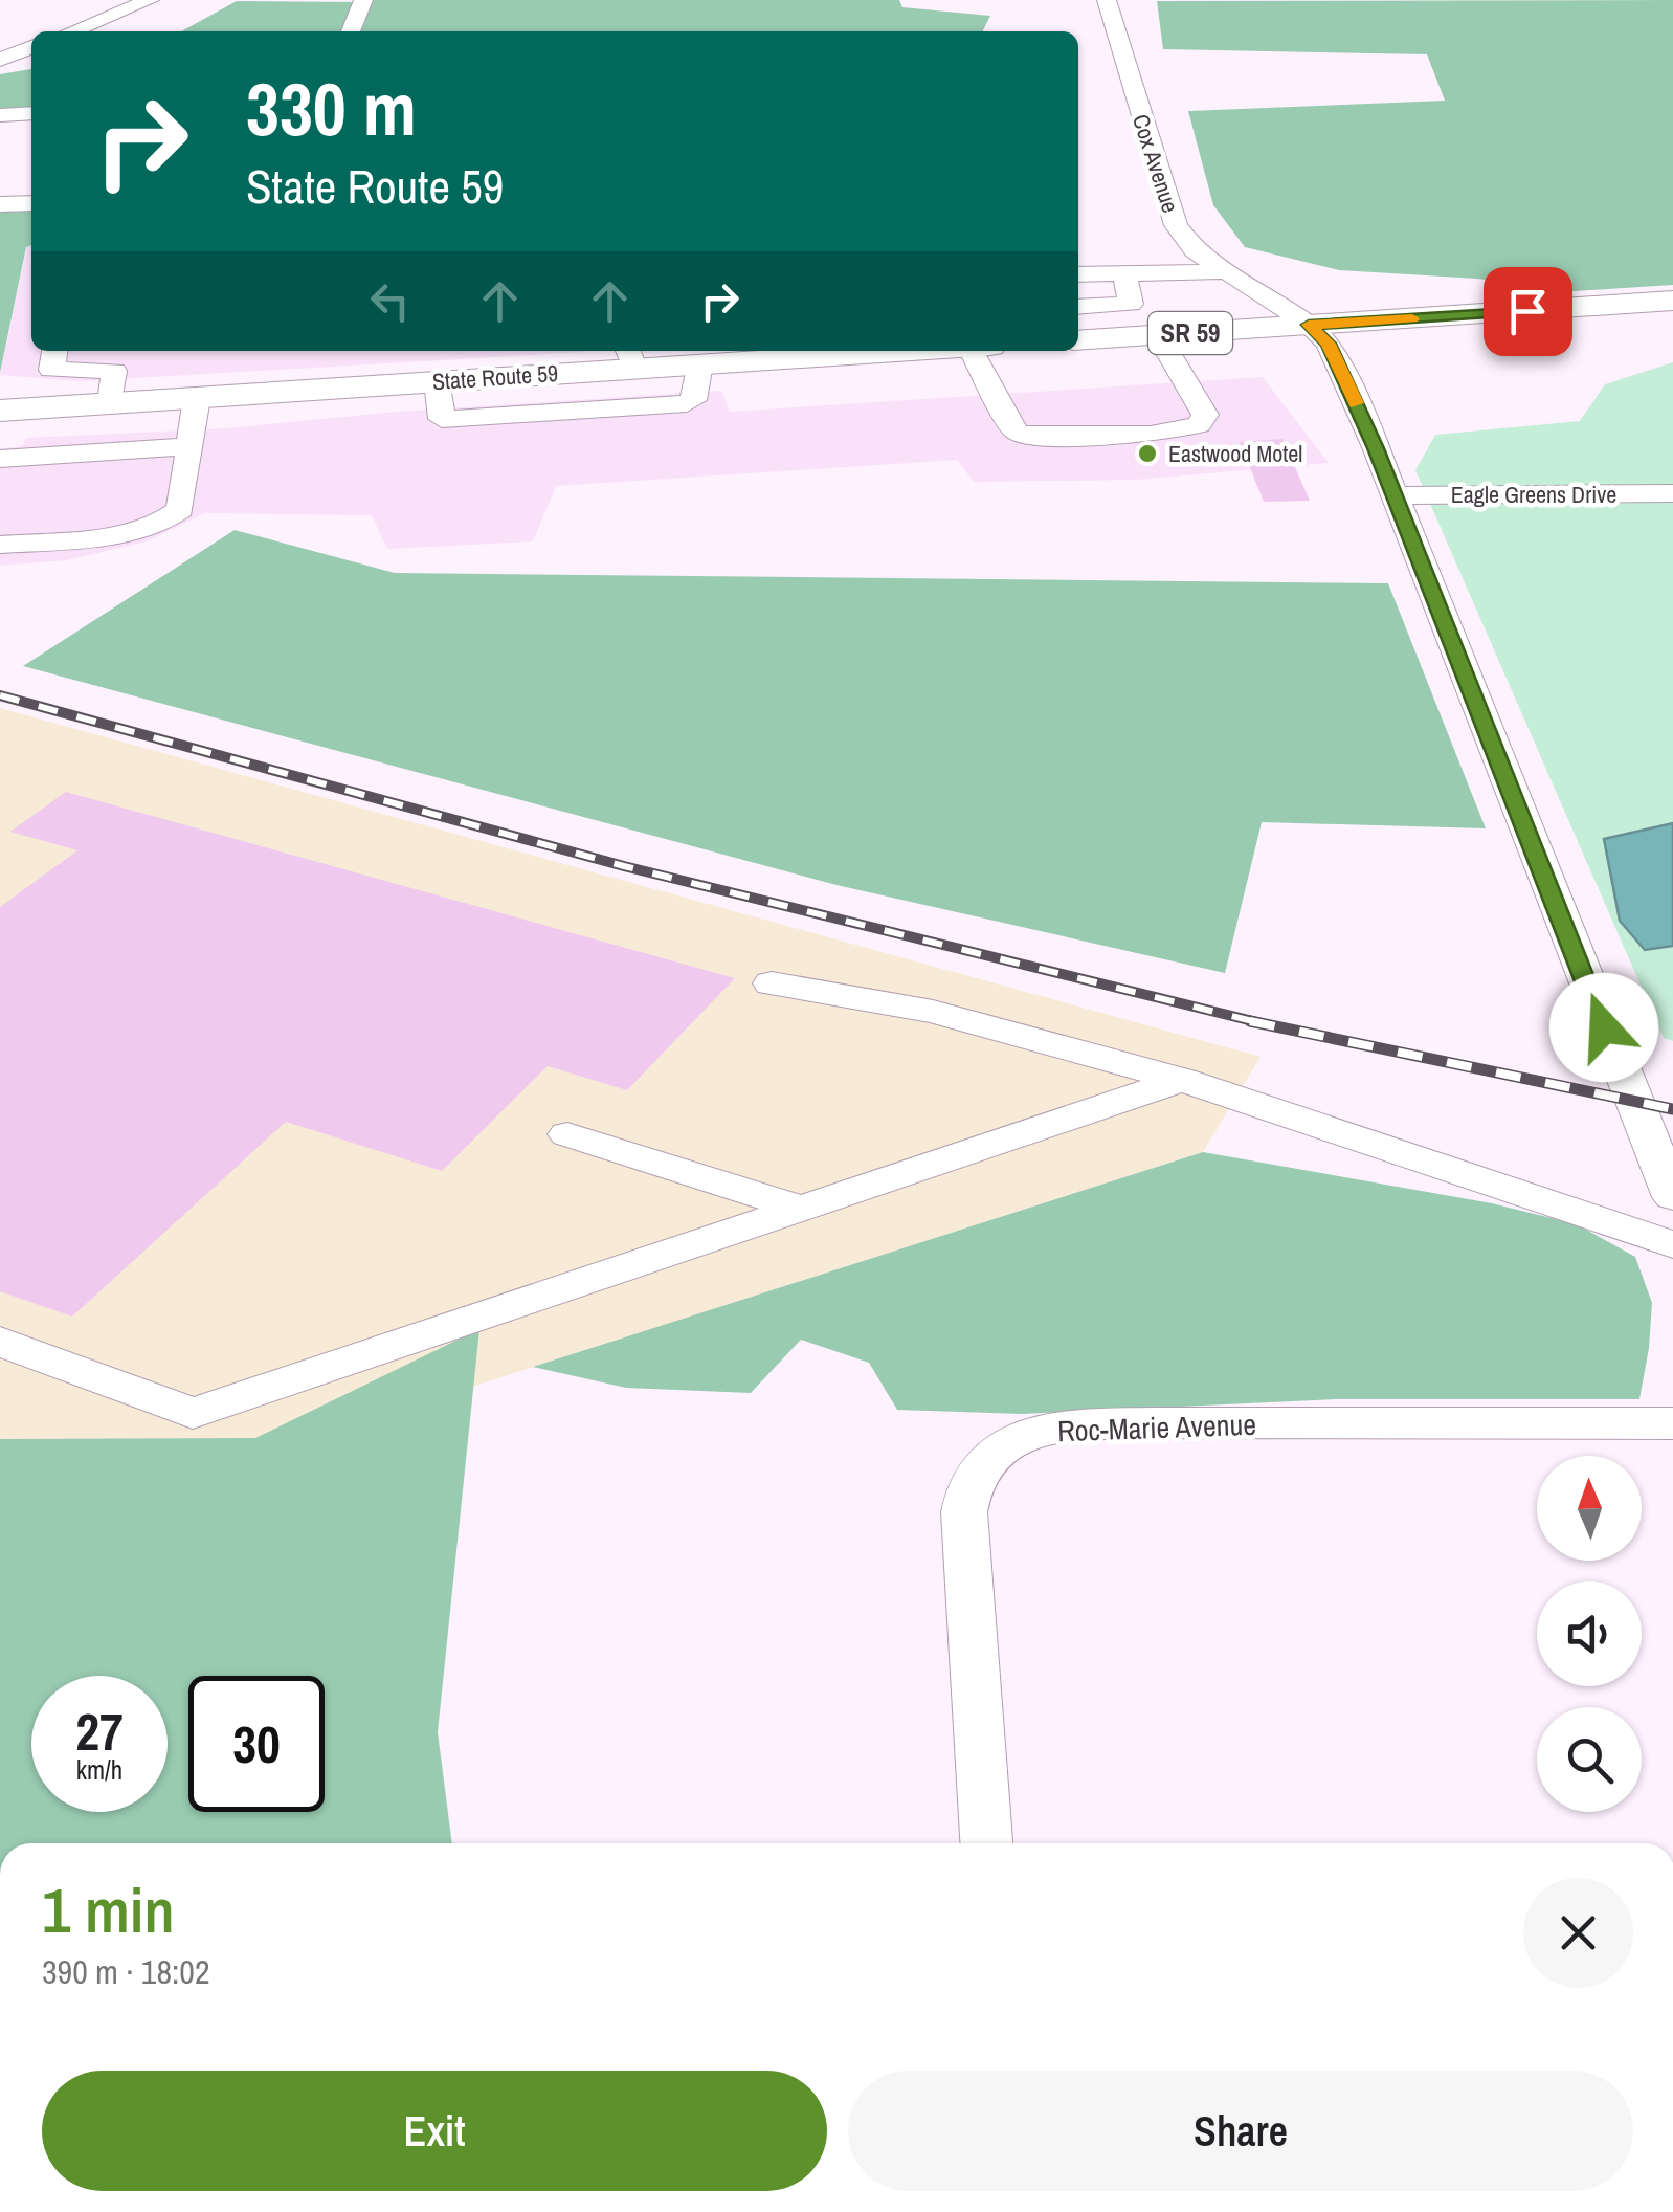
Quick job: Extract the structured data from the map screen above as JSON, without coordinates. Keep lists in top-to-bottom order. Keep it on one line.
{"streets":{"main road":["SR 59","State Route 59"],"street":["Cox Avenue","Eagle Greens Drive","Roc-Marie Avenue"]},"crossings":[["Cox Avenue","SR 59"]],"places":["Eastwood Motel"],"north":"top","page":{"turn":["330 m","State Route 59"],"speed":"27 km/h","limit":"30","heading":["1 min","390 m · 18:02"],"buttons":["Exit","Share"]}}
